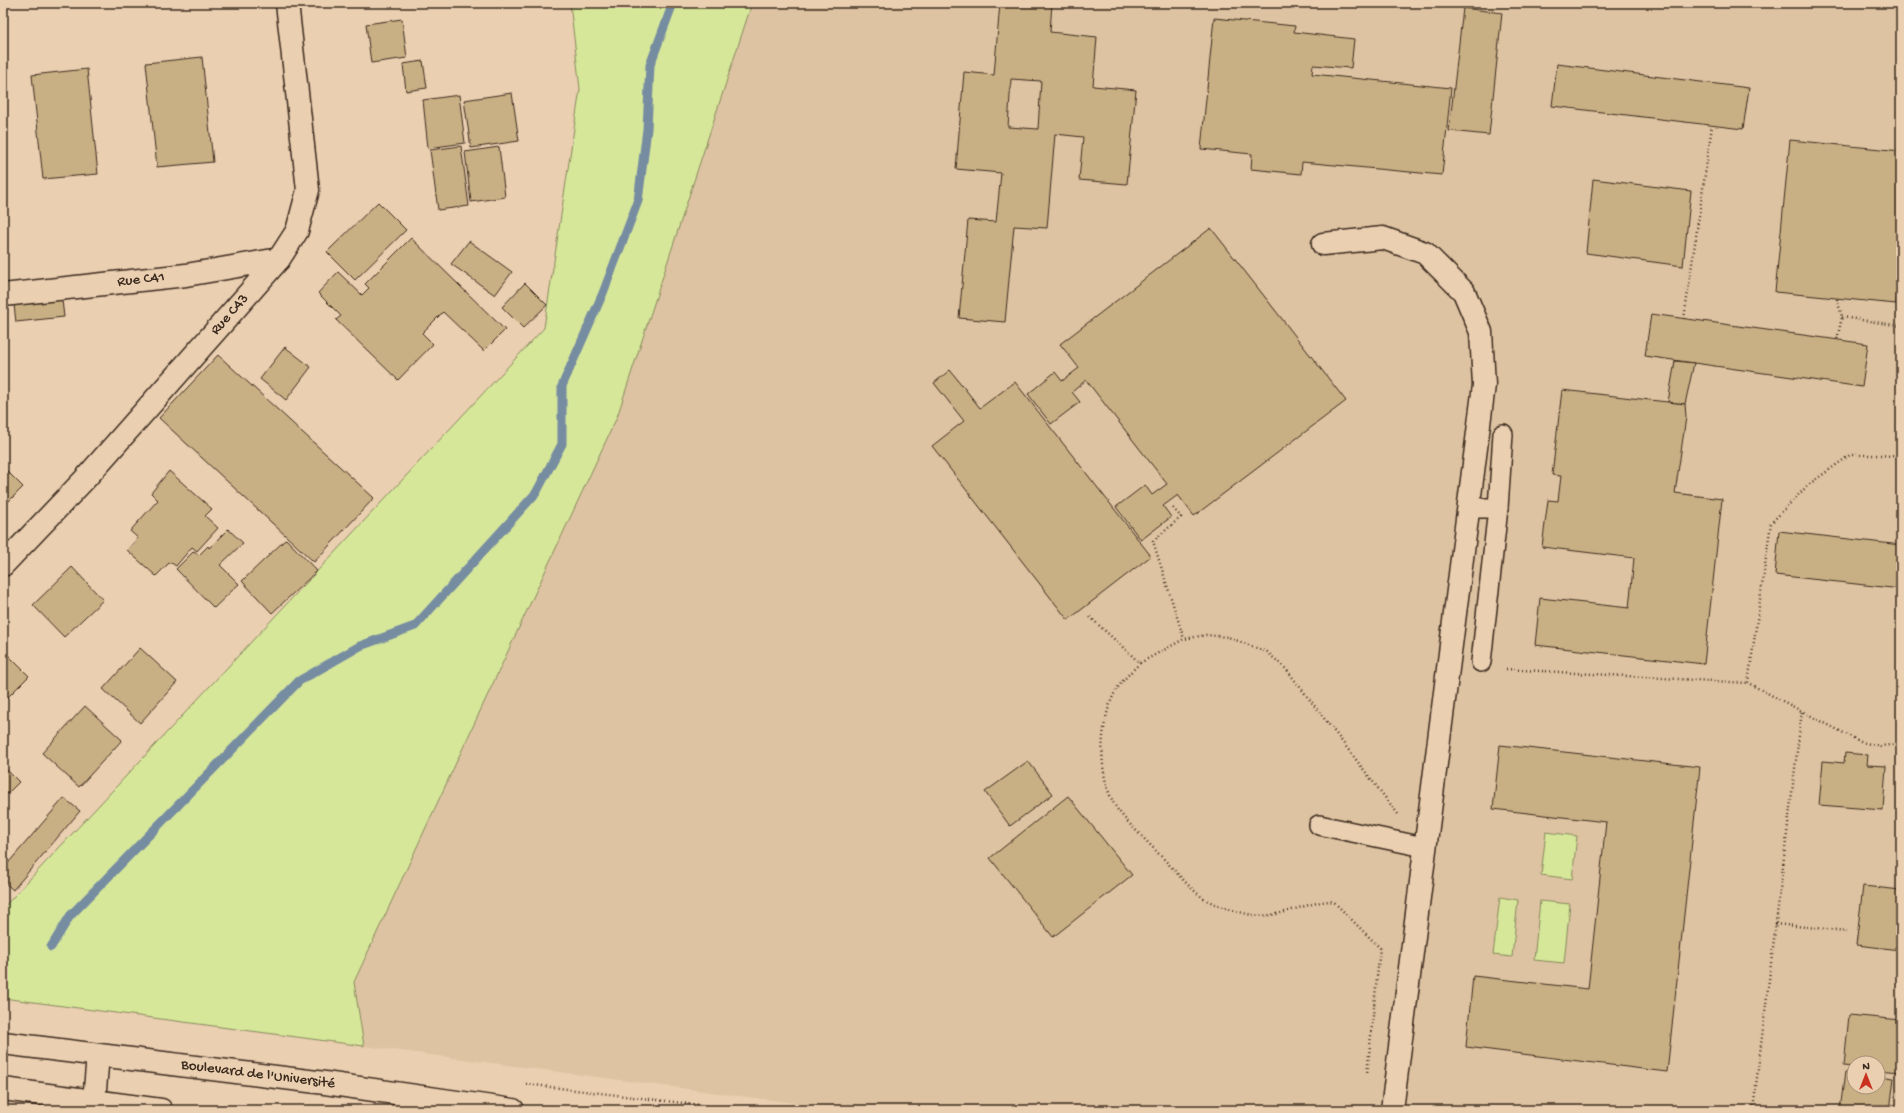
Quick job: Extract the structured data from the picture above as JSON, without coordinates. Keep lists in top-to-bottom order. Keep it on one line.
{"streets":{"street":["Rue C41","Rue C43","Boulevard de l'Université"]},"crossings":[["Rue C41","Rue C43"]],"north":"top"}
